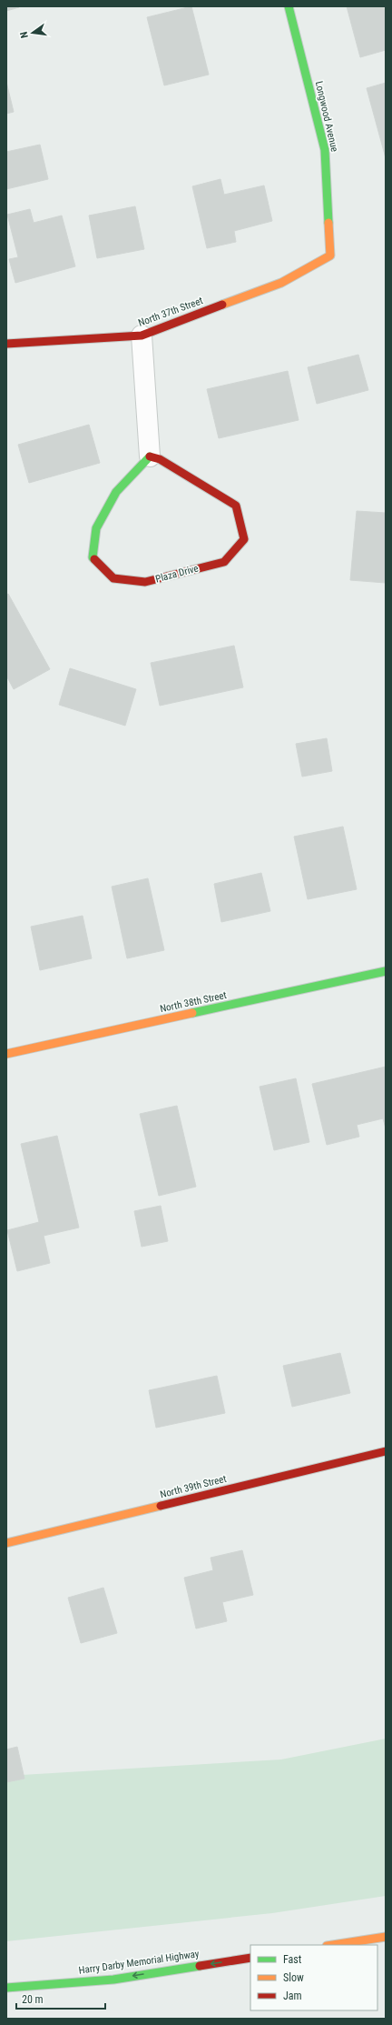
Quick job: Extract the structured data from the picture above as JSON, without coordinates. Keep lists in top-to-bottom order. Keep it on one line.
{"streets":{"main road":["Longwood Avenue","North 37th Street","Plaza Drive","North 38th Street","North 39th Street","Harry Darby Memorial Highway"]},"crossings":[["Longwood Avenue","North 37th Street"]],"one_way":["Harry Darby Memorial Highway"],"legend":["Fast","Slow","Jam"],"scale_bar":"20 m","north":"left"}
